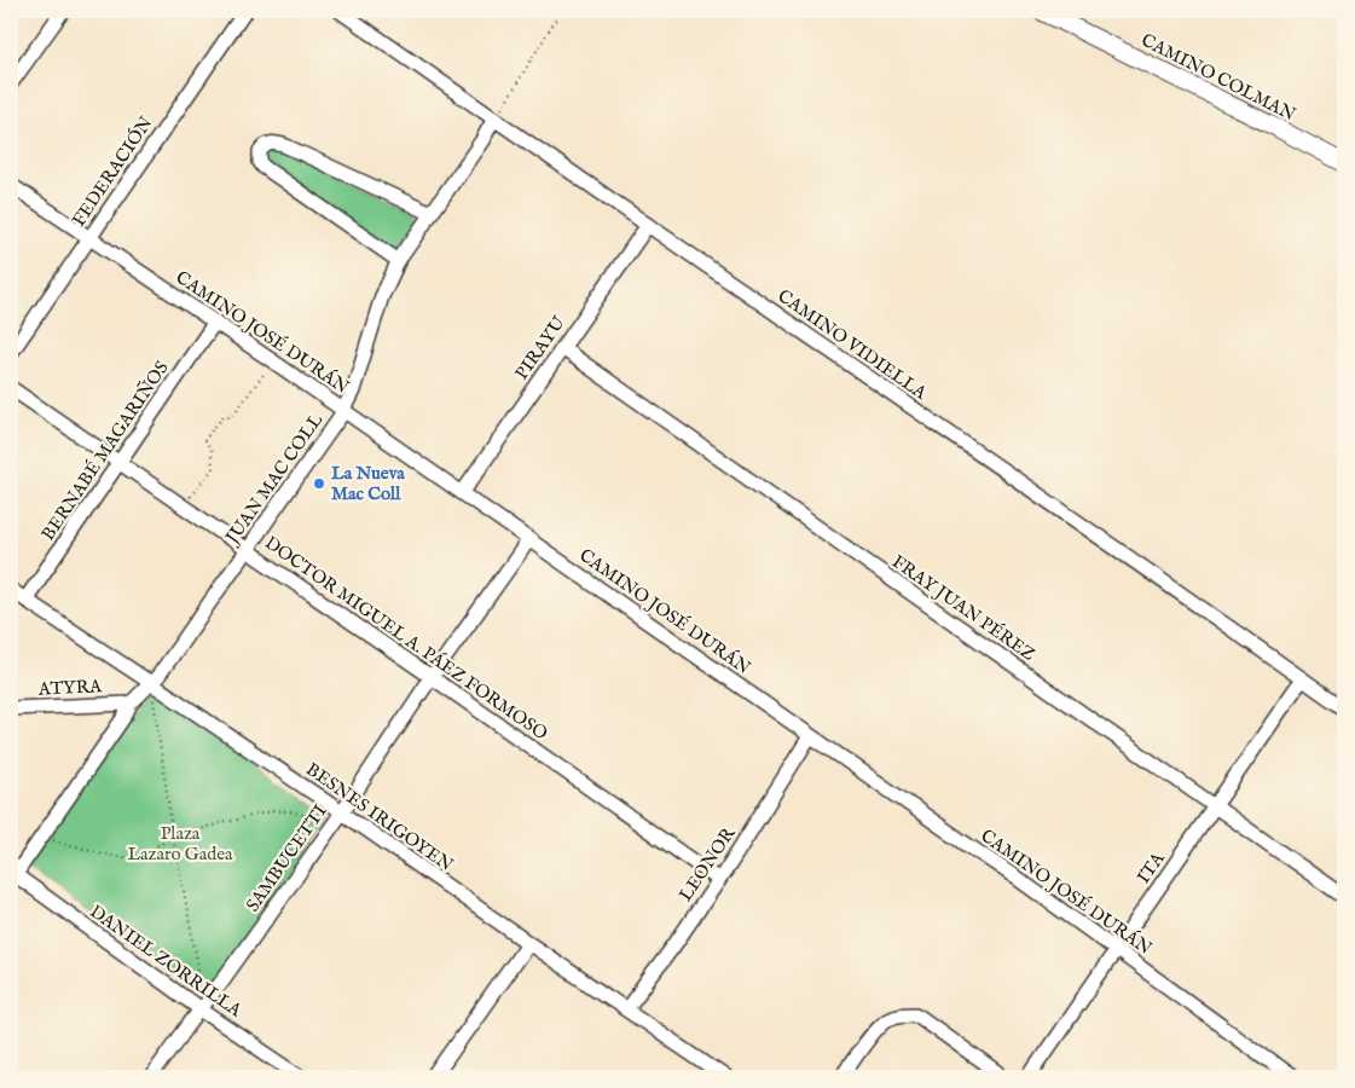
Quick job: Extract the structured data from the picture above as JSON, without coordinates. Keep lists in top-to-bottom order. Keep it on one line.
{"streets":{"street":["CAMINO COLMAN","FEDERACIÓN","CAMINO JOSÉ DURÁN","CAMINO VIDIELLA","PIRAYU","BERNABÉ MAGARIÑOS","JUAN MAC COLL","FRAY JUAN PÉREZ","DOCTOR MIGUEL A. PÁEZ FORMOSO","ATYRA","BESNES IRIGOYEN","SAMBUCETTI","LEONOR","ITA","DANIEL ZORRILLA"]},"crossings":[["FEDERACIÓN","CAMINO JOSÉ DURÁN"],["CAMINO JOSÉ DURÁN","PIRAYU"],["CAMINO JOSÉ DURÁN","BERNABÉ MAGARIÑOS"],["CAMINO JOSÉ DURÁN","JUAN MAC COLL"],["CAMINO JOSÉ DURÁN","SAMBUCETTI"],["CAMINO JOSÉ DURÁN","LEONOR"],["CAMINO JOSÉ DURÁN","ITA"],["CAMINO VIDIELLA","PIRAYU"],["CAMINO VIDIELLA","JUAN MAC COLL"],["CAMINO VIDIELLA","ITA"],["PIRAYU","FRAY JUAN PÉREZ"],["BERNABÉ MAGARIÑOS","DOCTOR MIGUEL A. PÁEZ FORMOSO"],["BERNABÉ MAGARIÑOS","BESNES IRIGOYEN"],["JUAN MAC COLL","DOCTOR MIGUEL A. PÁEZ FORMOSO"],["JUAN MAC COLL","ATYRA"],["JUAN MAC COLL","BESNES IRIGOYEN"],["JUAN MAC COLL","DANIEL ZORRILLA"],["FRAY JUAN PÉREZ","ITA"],["DOCTOR MIGUEL A. PÁEZ FORMOSO","SAMBUCETTI"],["DOCTOR MIGUEL A. PÁEZ FORMOSO","LEONOR"],["BESNES IRIGOYEN","SAMBUCETTI"],["BESNES IRIGOYEN","LEONOR"],["SAMBUCETTI","DANIEL ZORRILLA"]],"parks":["Plaza Lazaro Gadea"],"places":["La Nueva Mac Coll"]}
